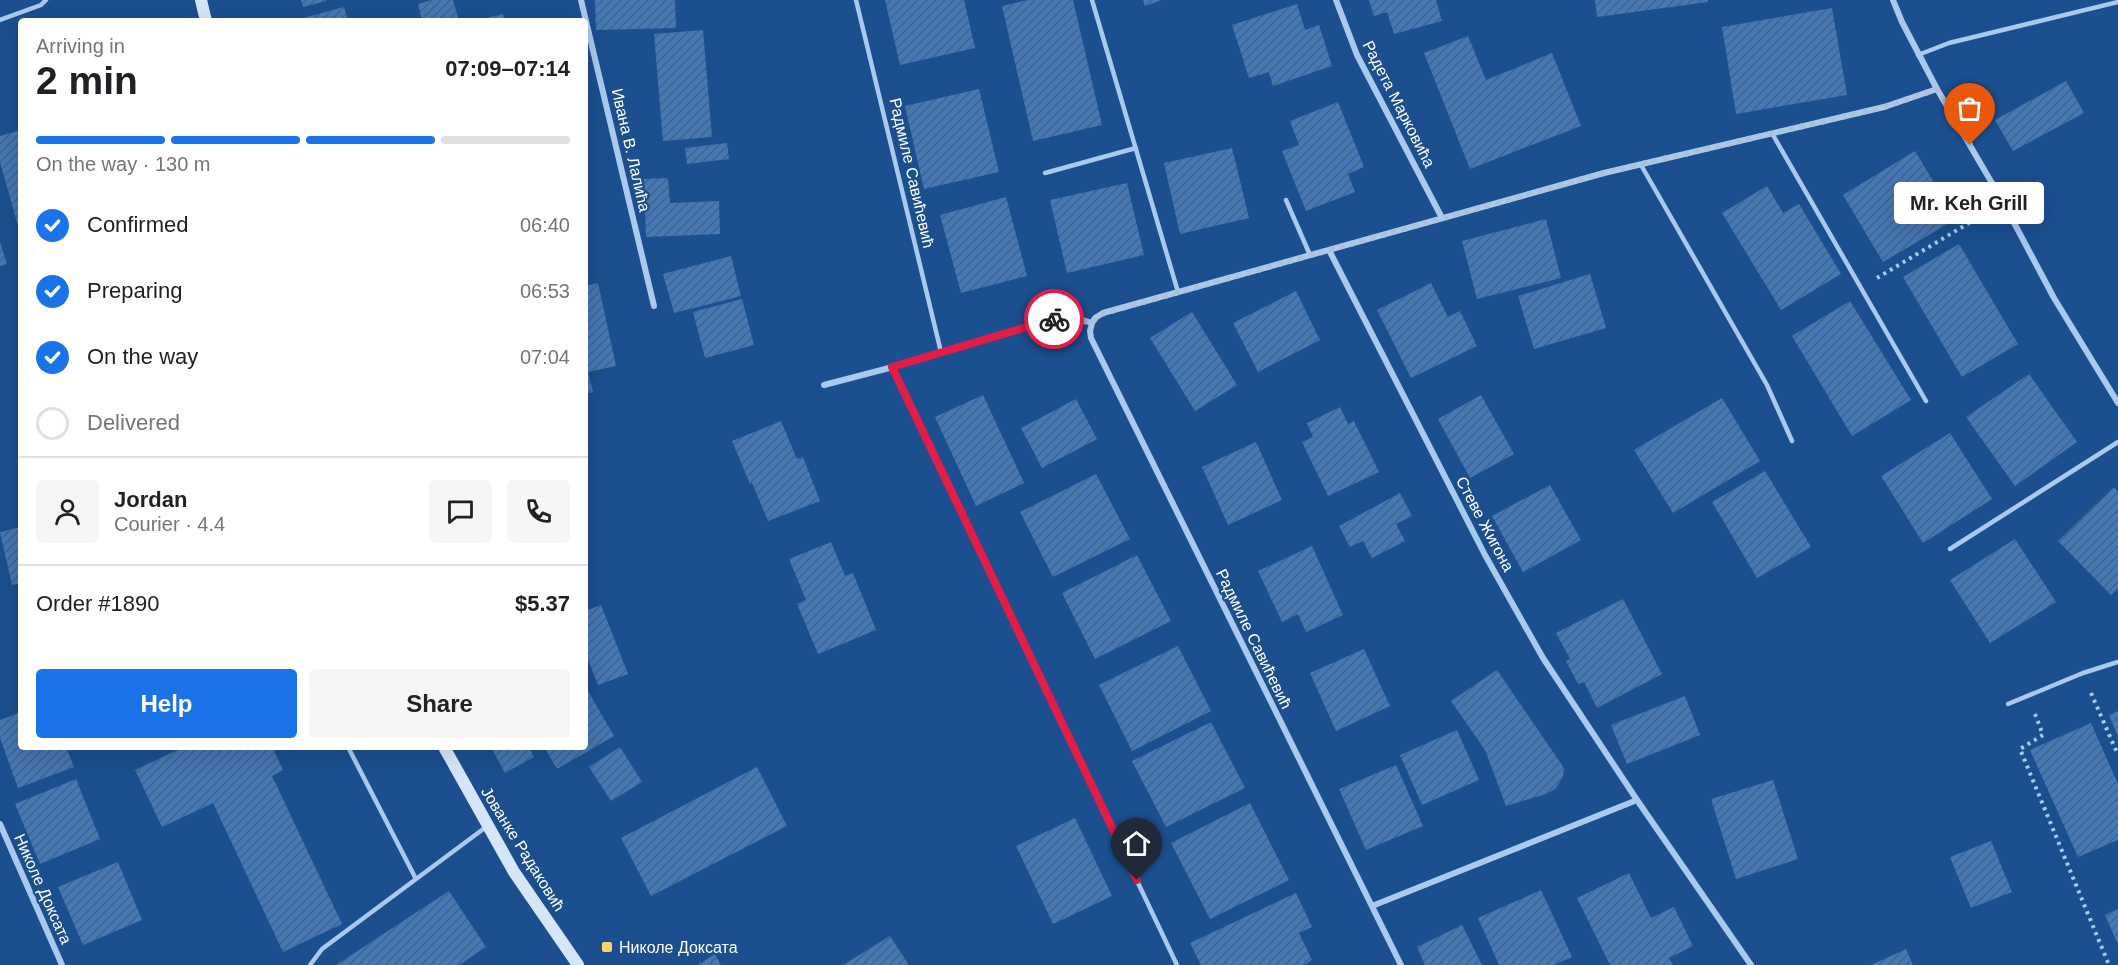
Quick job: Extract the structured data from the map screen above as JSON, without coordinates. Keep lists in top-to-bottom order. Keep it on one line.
{"streets":{"main road":["Јованке Радаковић"],"street":["Радета Марковића","Ивана В. Лалића","Радмиле Савићевић","Стеве Жигона","Николе Доксата"]},"places":{"other":["Mr. Keh Grill"],"transit":["Николе Доксата"]},"page":{"heading":["2 min","Arriving in","07:09–07:14"],"panel":["Jordan","Courier · 4.4","Order #1890","$5.37"],"bar":"On the way · 130 m","bubble":"Mr. Keh Grill","list":[["Confirmed","06:40"],["Preparing","06:53"],["On the way","07:04"],"Delivered"],"buttons":["Help","Share"]}}
